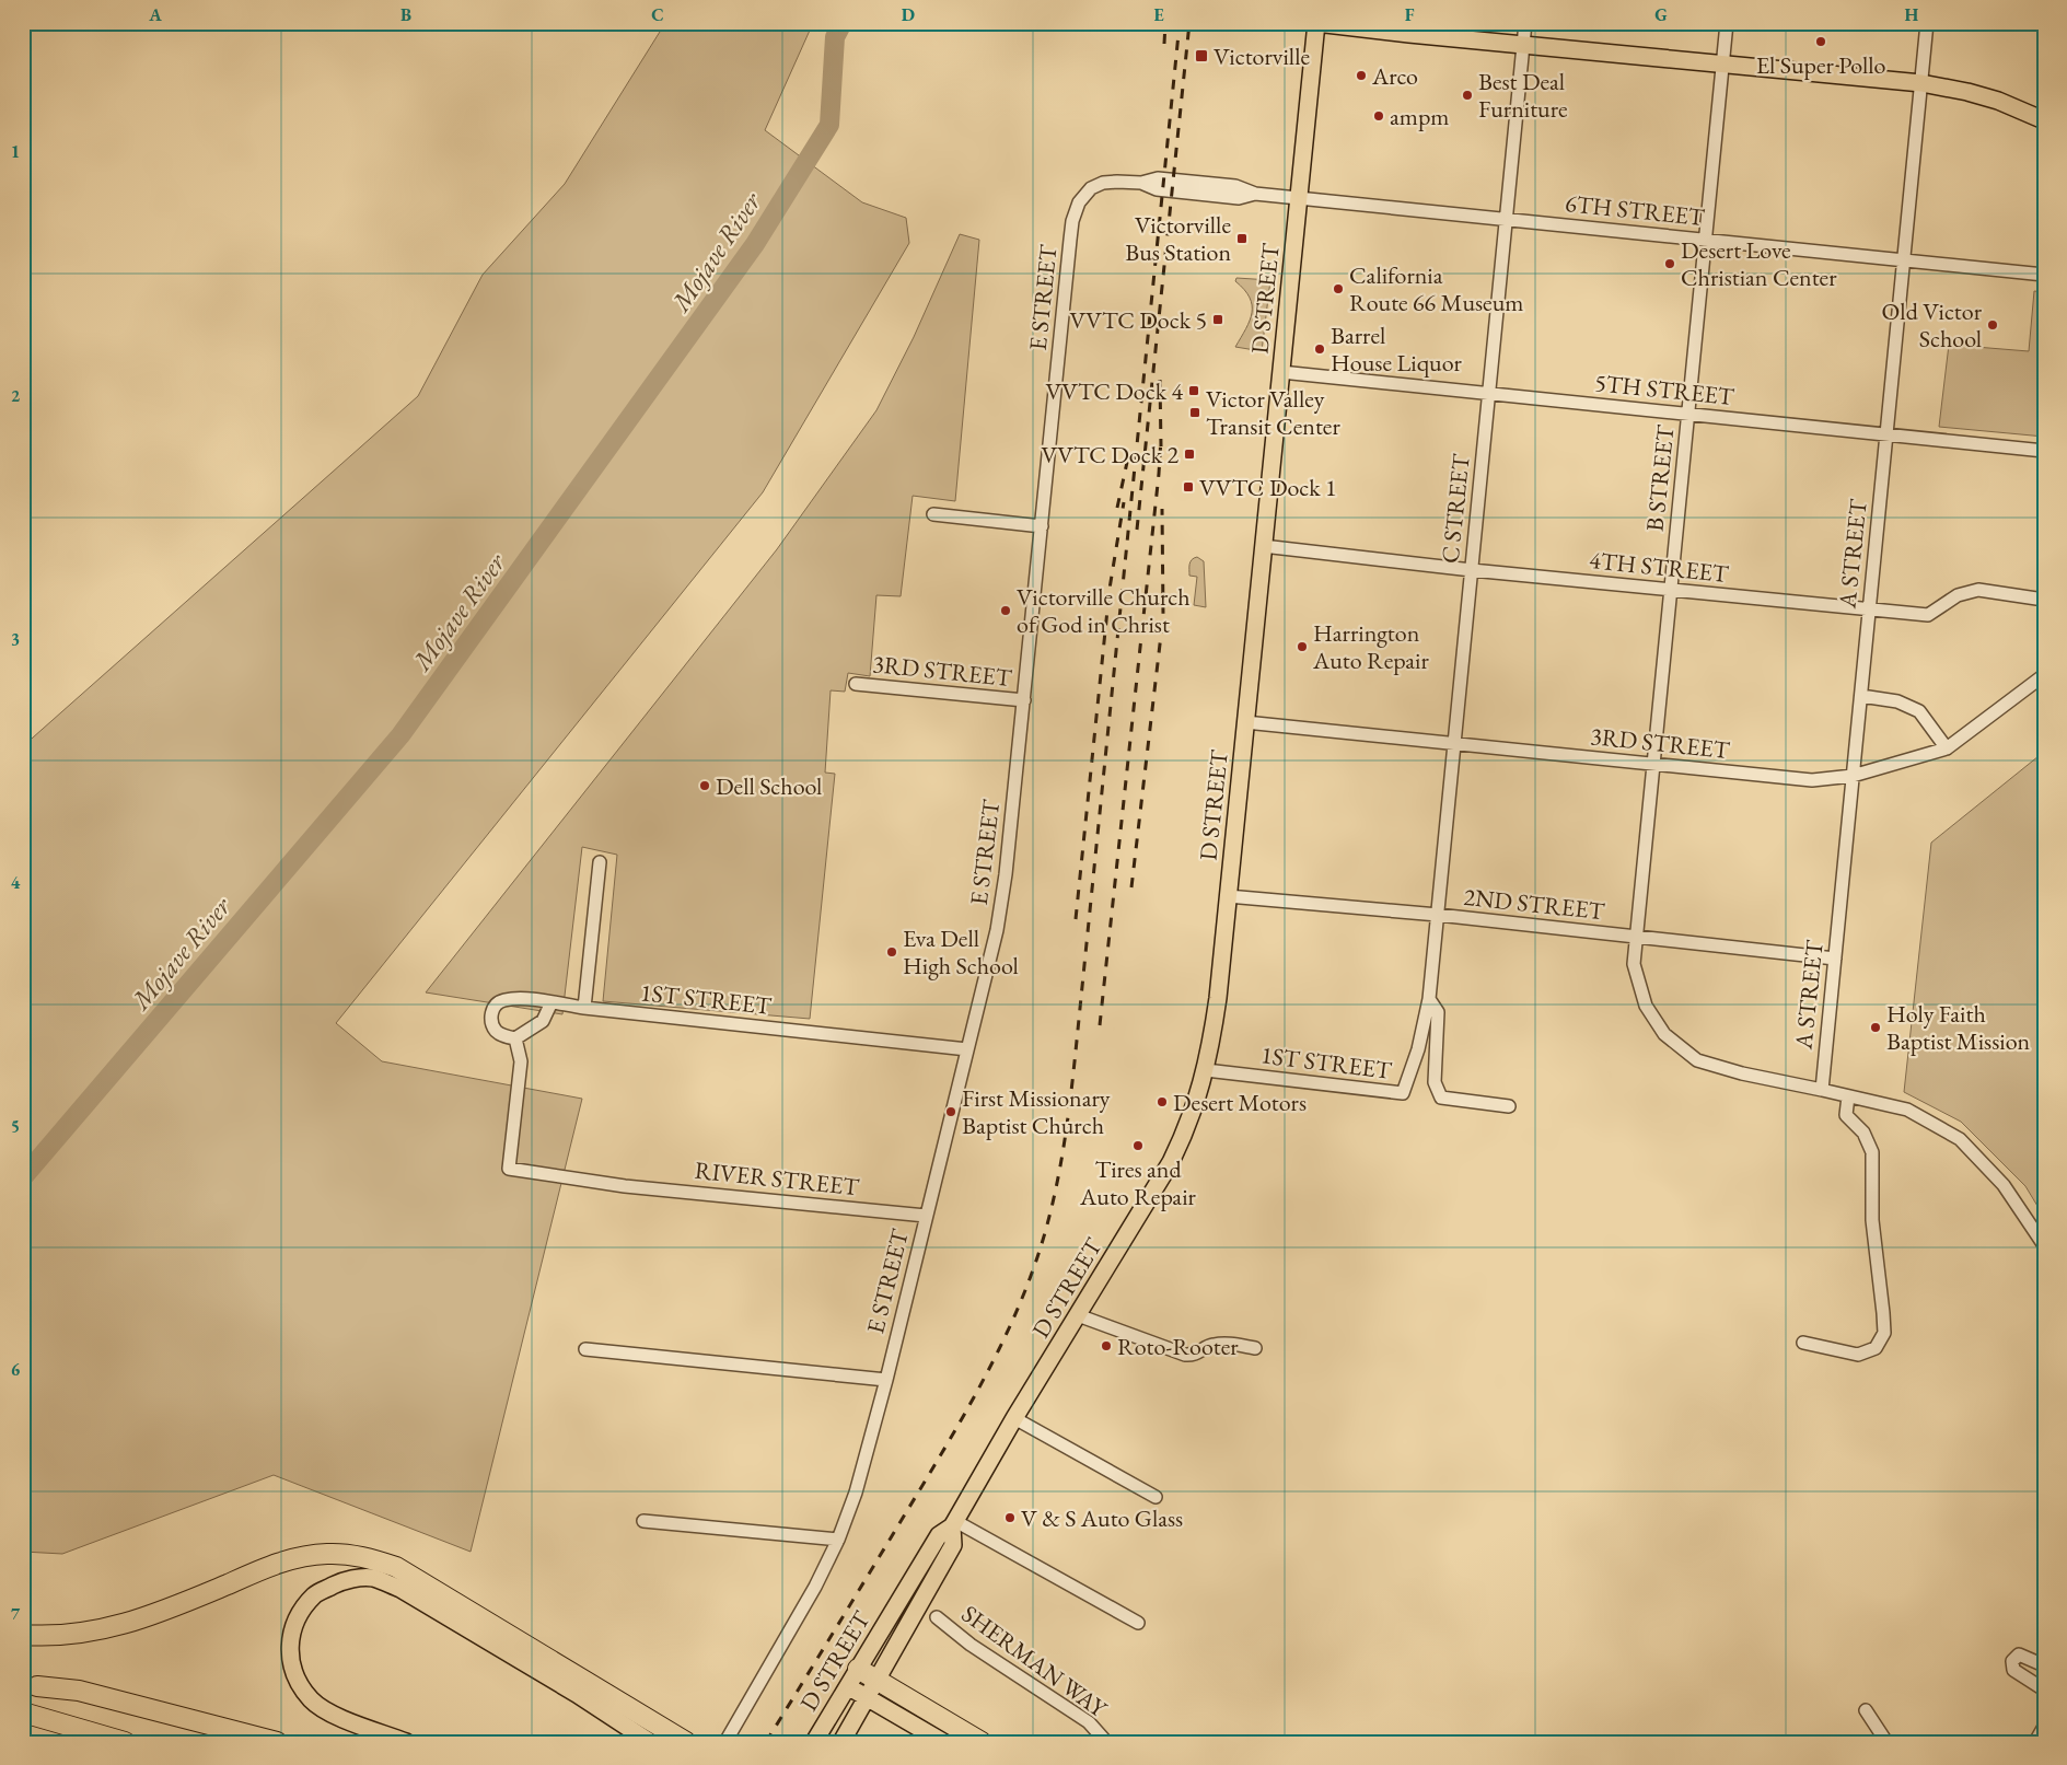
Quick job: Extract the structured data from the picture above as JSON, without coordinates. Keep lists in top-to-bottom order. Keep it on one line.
{"streets":{"main road":["D STREET"],"street":["6TH STREET","E STREET","5TH STREET","B STREET","C STREET","A STREET","4TH STREET","3RD STREET","2ND STREET","1ST STREET","RIVER STREET","SHERMAN WAY"]},"crossings":[["6TH STREET","E STREET"],["6TH STREET","D STREET"],["6TH STREET","B STREET"],["6TH STREET","C STREET"],["6TH STREET","A STREET"],["E STREET","3RD STREET"],["E STREET","1ST STREET"],["E STREET","RIVER STREET"],["D STREET","5TH STREET"],["D STREET","4TH STREET"],["D STREET","3RD STREET"],["D STREET","2ND STREET"],["D STREET","1ST STREET"],["5TH STREET","B STREET"],["5TH STREET","C STREET"],["5TH STREET","A STREET"],["B STREET","A STREET"],["B STREET","4TH STREET"],["B STREET","3RD STREET"],["B STREET","2ND STREET"],["C STREET","4TH STREET"],["C STREET","3RD STREET"],["C STREET","2ND STREET"],["C STREET","1ST STREET"],["A STREET","4TH STREET"],["A STREET","3RD STREET"],["A STREET","2ND STREET"],["1ST STREET","RIVER STREET"]],"water":["Mojave River"],"places":{"other":["El Super Pollo","Arco","Best Deal Furniture","ampm","Desert Love Christian Center","California Route 66 Museum","Old Victor School","Barrel House Liquor","Victorville Church of God in Christ","Harrington Auto Repair","Dell School","Eva Dell High School","Holy Faith Baptist Mission","Desert Motors","First Missionary Baptist Church","Tires and Auto Repair","Roto-Rooter","V & S Auto Glass"],"transit":["Victorville","Victorville Bus Station","VVTC Dock 5","VVTC Dock 4","Victor Valley Transit Center","VVTC Dock 2","VVTC Dock 1"]},"grid":{"columns":["A","B","C","D","E","F","G","H"],"rows":["1","2","3","4","5","6","7"]}}
